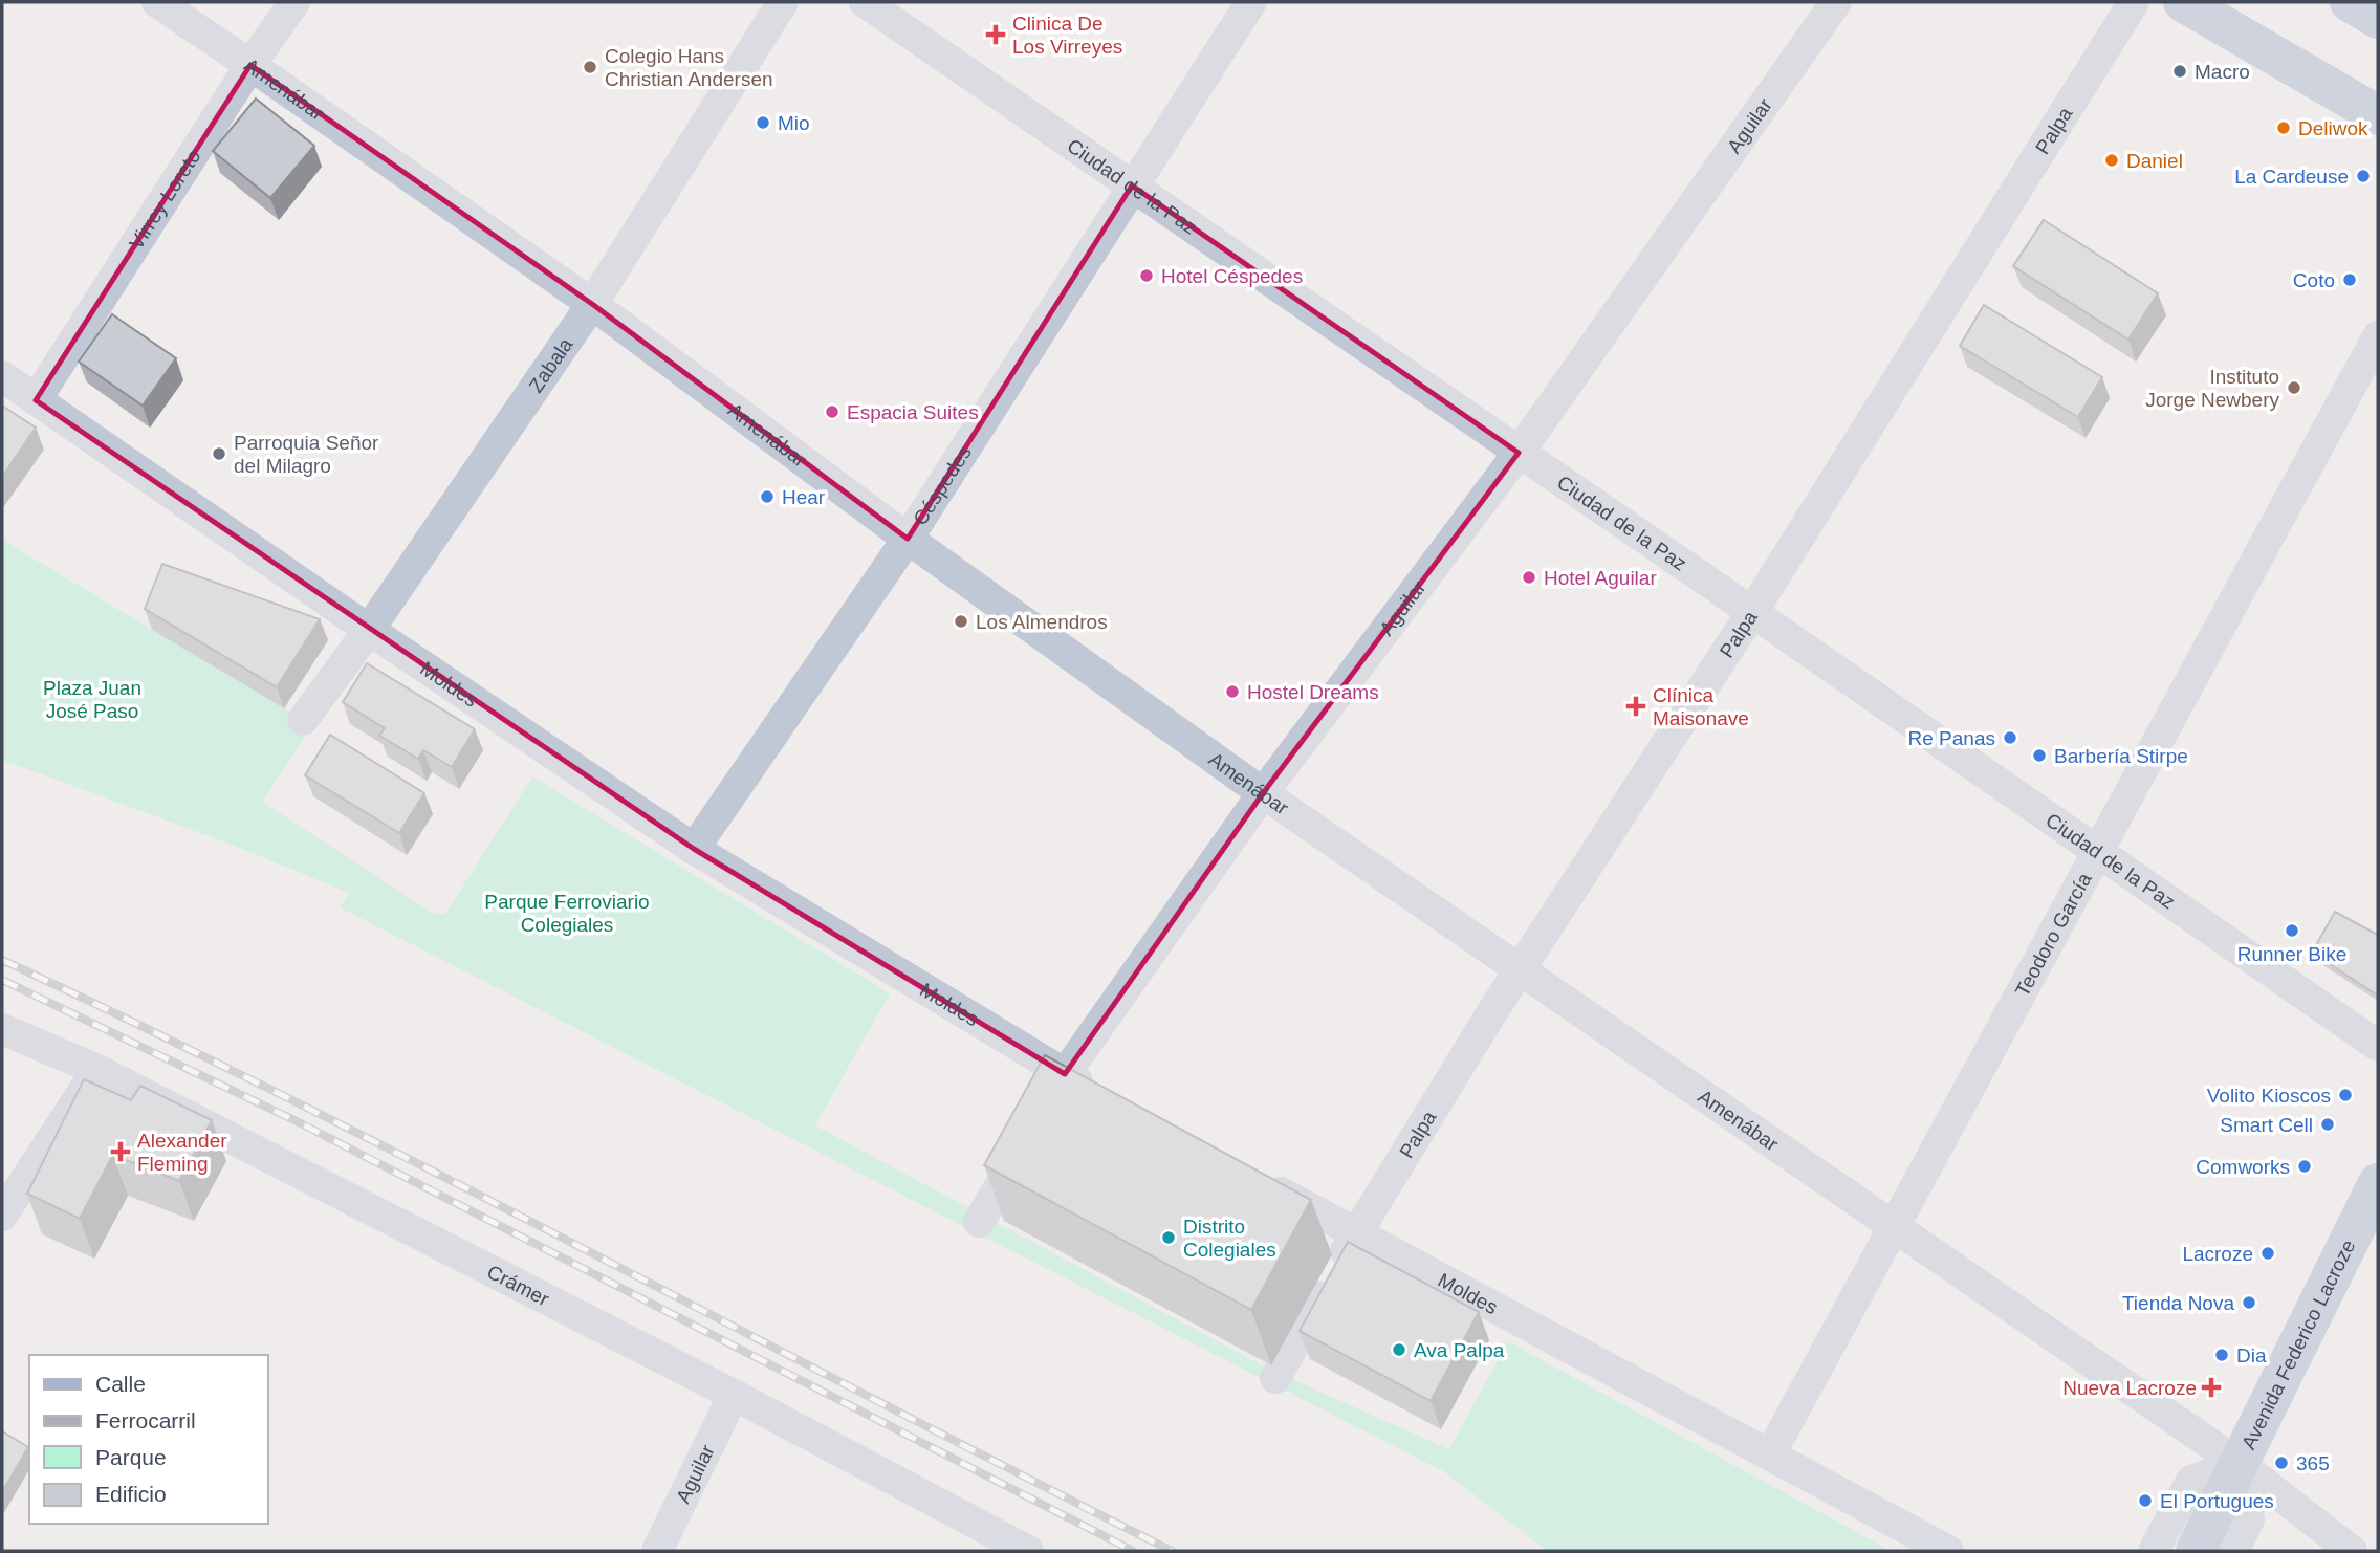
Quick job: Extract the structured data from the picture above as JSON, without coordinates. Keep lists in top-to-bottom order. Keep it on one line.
{"streets":{"main road":["Avenida Federico Lacroze"],"street":["Amenábar","Aguilar","Palpa","Ciudad de la Paz","Virrey Loreto","Zabala","Céspedes","Moldes","Teodoro García","Crámer"]},"crossings":[["Amenábar","Aguilar"],["Amenábar","Palpa"],["Amenábar","Virrey Loreto"],["Amenábar","Zabala"],["Amenábar","Céspedes"],["Amenábar","Teodoro García"],["Amenábar","Avenida Federico Lacroze"],["Aguilar","Ciudad de la Paz"],["Aguilar","Moldes"],["Aguilar","Crámer"],["Palpa","Ciudad de la Paz"],["Palpa","Moldes"],["Ciudad de la Paz","Céspedes"],["Ciudad de la Paz","Teodoro García"],["Virrey Loreto","Moldes"],["Zabala","Moldes"],["Céspedes","Moldes"],["Moldes","Teodoro García"]],"parks":["Plaza Juan José Paso","Parque Ferroviario Colegiales"],"places":{"health":["Clinica De Los Virreyes","Clínica Maisonave","Alexander Fleming","Nueva Lacroze"],"other":["Colegio Hans Christian Andersen","Macro","Mio","Deliwok","Daniel","La Cardeuse","Hotel Céspedes","Coto","Instituto Jorge Newbery","Espacia Suites","Parroquia Señor del Milagro","Hear","Hotel Aguilar","Los Almendros","Hostel Dreams","Re Panas","Barbería Stirpe","Runner Bike","Volito Kioscos","Smart Cell","Comworks","Distrito Colegiales","Lacroze","Tienda Nova","Ava Palpa","Dia","365","El Portugues"]},"legend":["Calle","Ferrocarril","Parque","Edificio"]}
